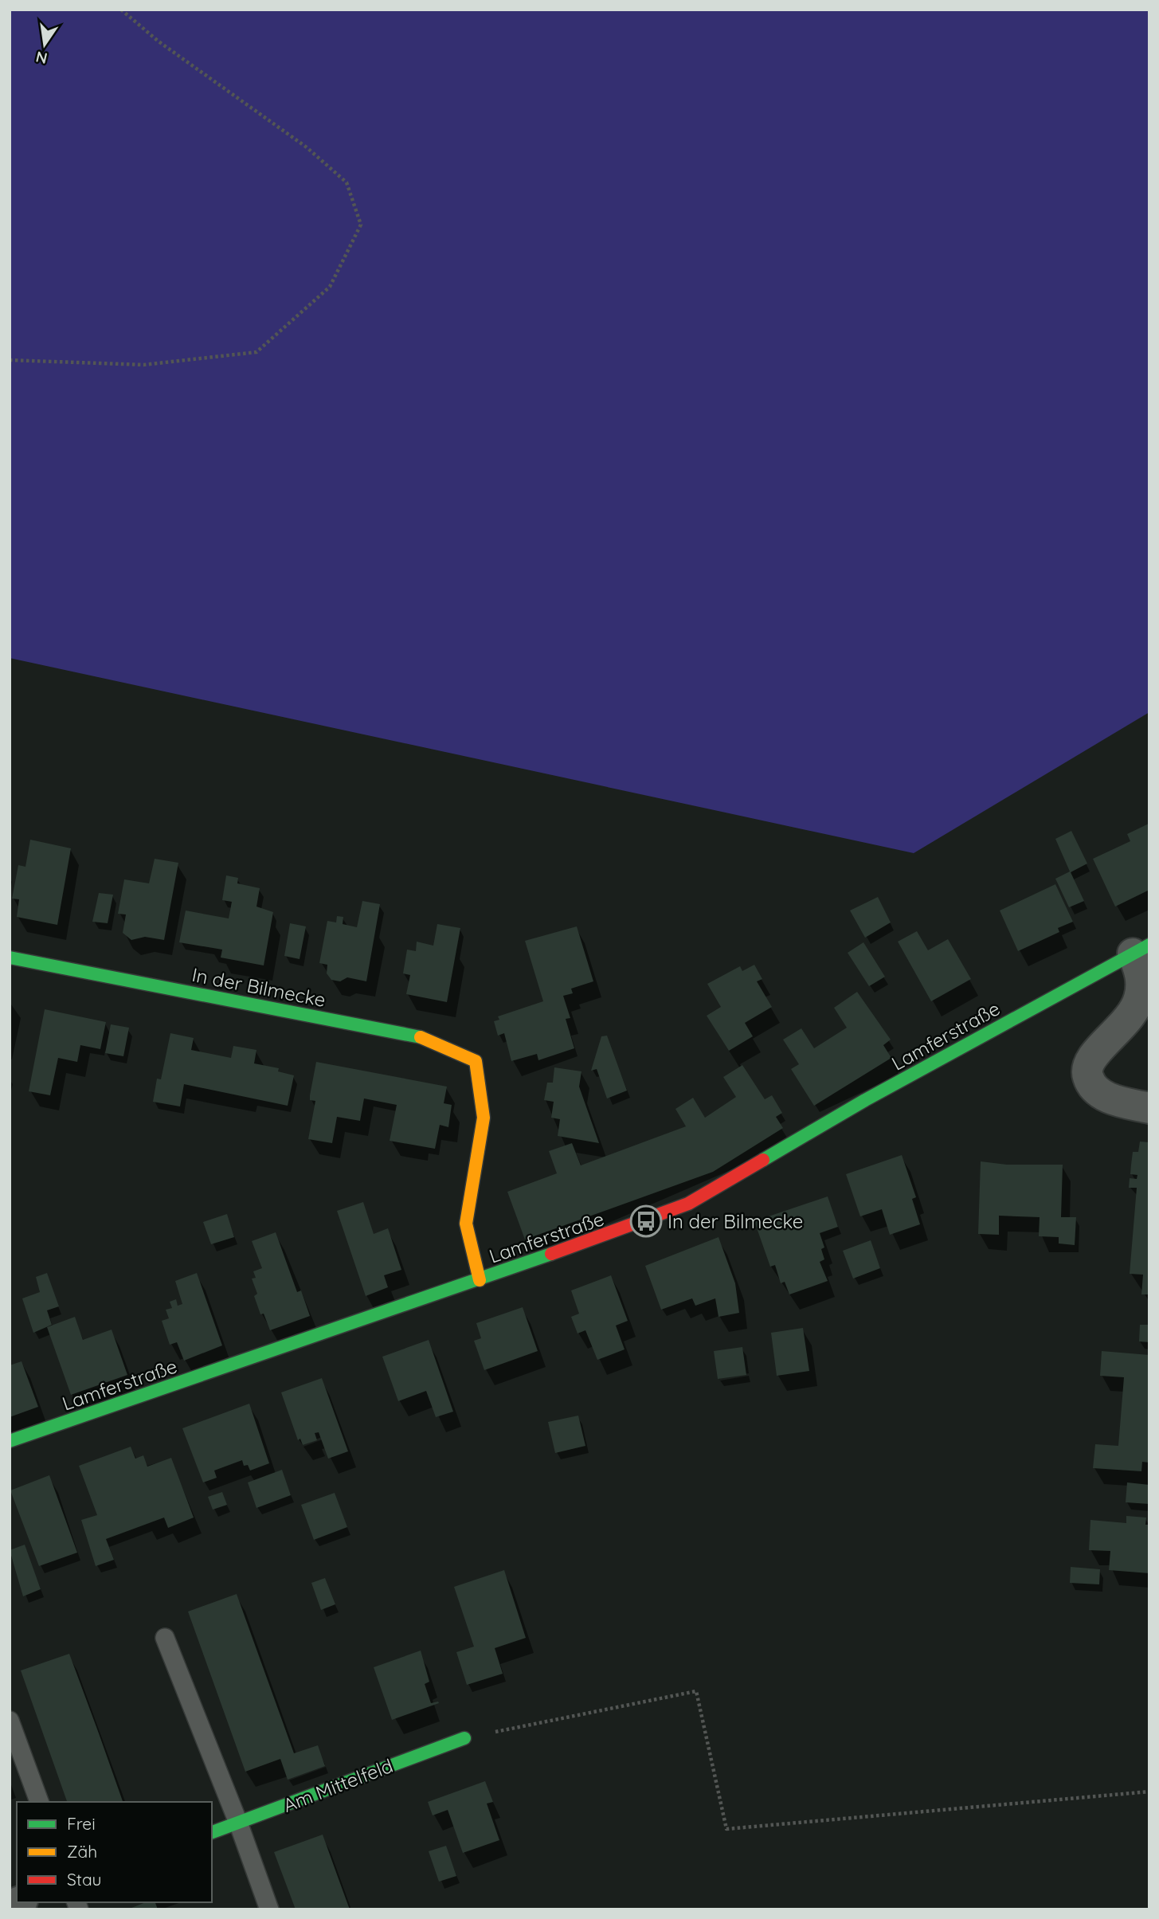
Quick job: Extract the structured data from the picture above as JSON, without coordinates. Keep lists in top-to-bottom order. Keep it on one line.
{"streets":{"street":["In der Bilmecke","Lamferstraße","Am Mittelfeld"]},"crossings":[["In der Bilmecke","Lamferstraße"]],"places":{"bus stop":["In der Bilmecke"]},"legend":["Frei","Zäh","Stau"],"north":"bottom"}
